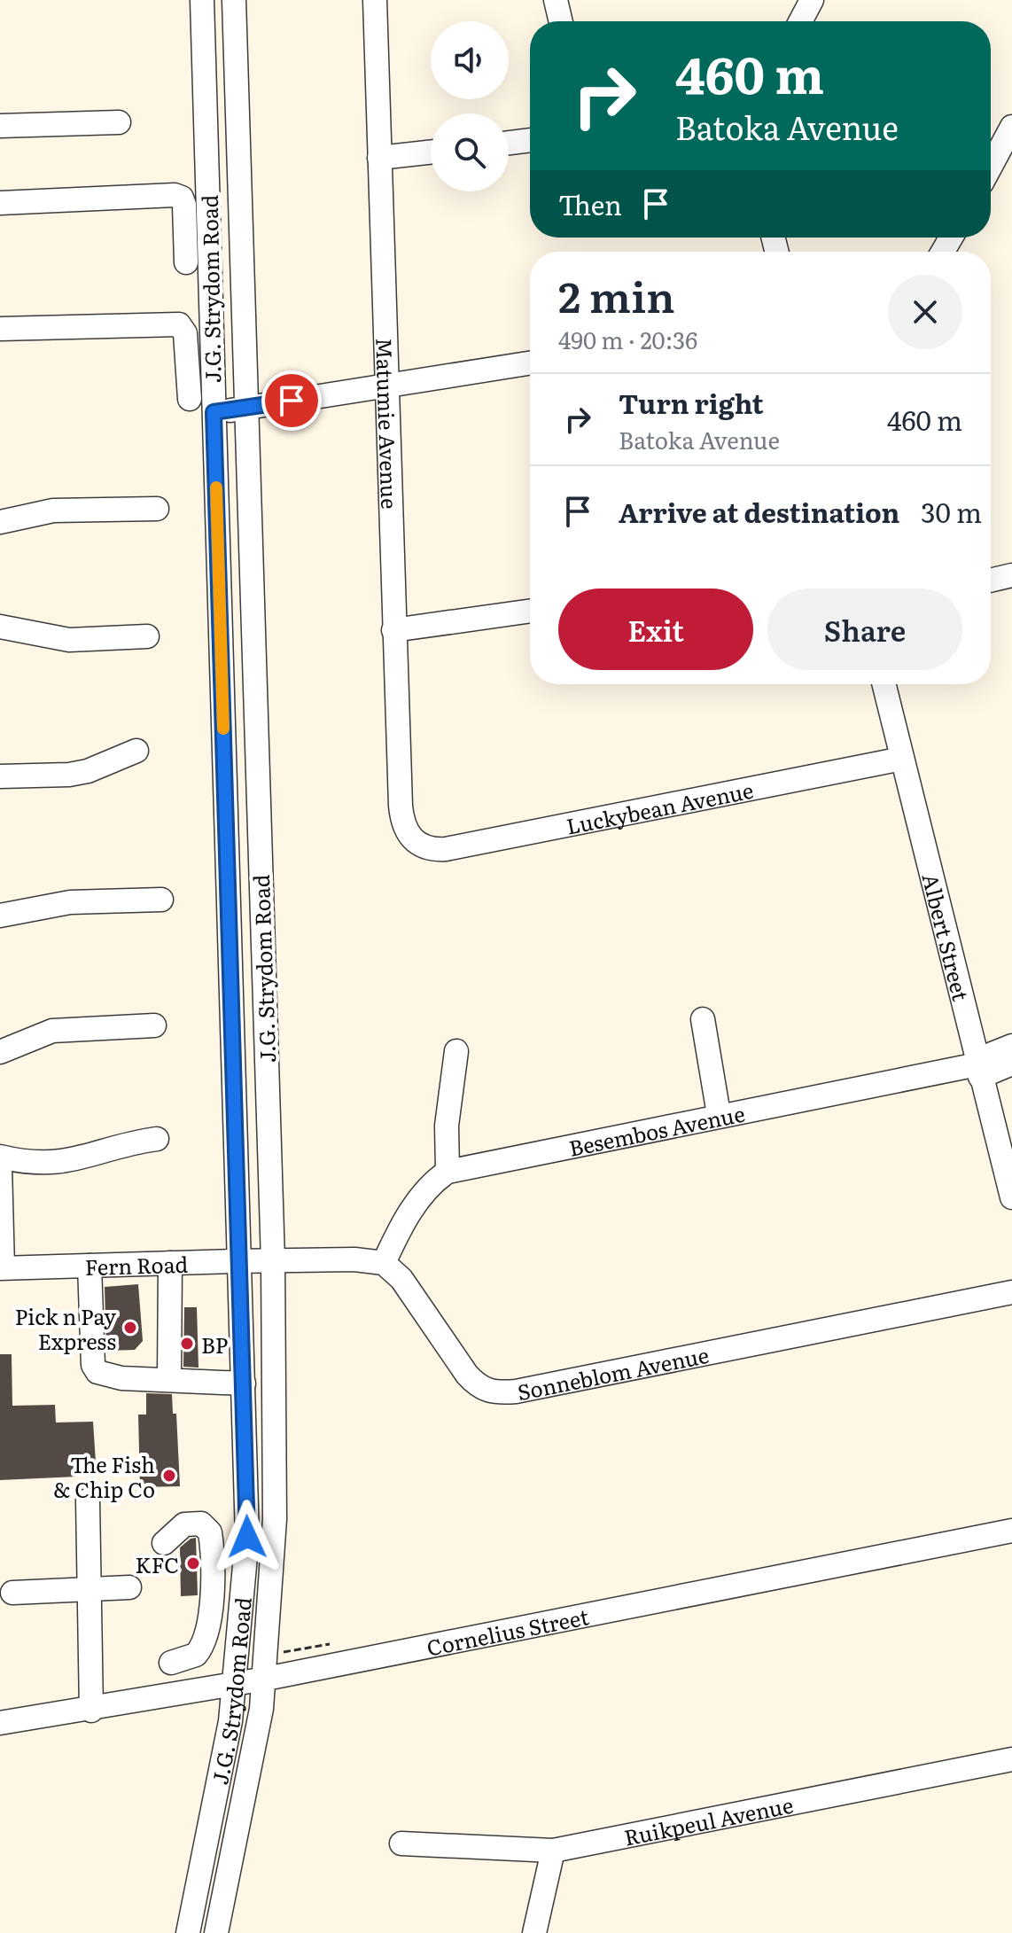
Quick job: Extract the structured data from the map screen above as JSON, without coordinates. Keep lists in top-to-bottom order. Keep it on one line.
{"streets":{"street":["J.G. Strydom Road","Matumie Avenue","Luckybean Avenue","Albert Street","Besembos Avenue","Fern Road","Sonneblom Avenue","Cornelius Street","Ruikpeul Avenue"]},"crossings":[["J.G. Strydom Road","Fern Road"],["J.G. Strydom Road","Cornelius Street"],["Matumie Avenue","Luckybean Avenue"],["Luckybean Avenue","Albert Street"],["Albert Street","Besembos Avenue"]],"places":["Pick n Pay Express","BP","The Fish & Chip Co","KFC"],"page":{"turn":["460 m","Batoka Avenue"],"then":"Then","heading":["2 min","490 m · 20:36"],"list":[{"name":"Turn right","note":"Batoka Avenue","value":"460 m"},{"name":"Arrive at destination","value":"30 m"}],"buttons":["Exit","Share"]}}
